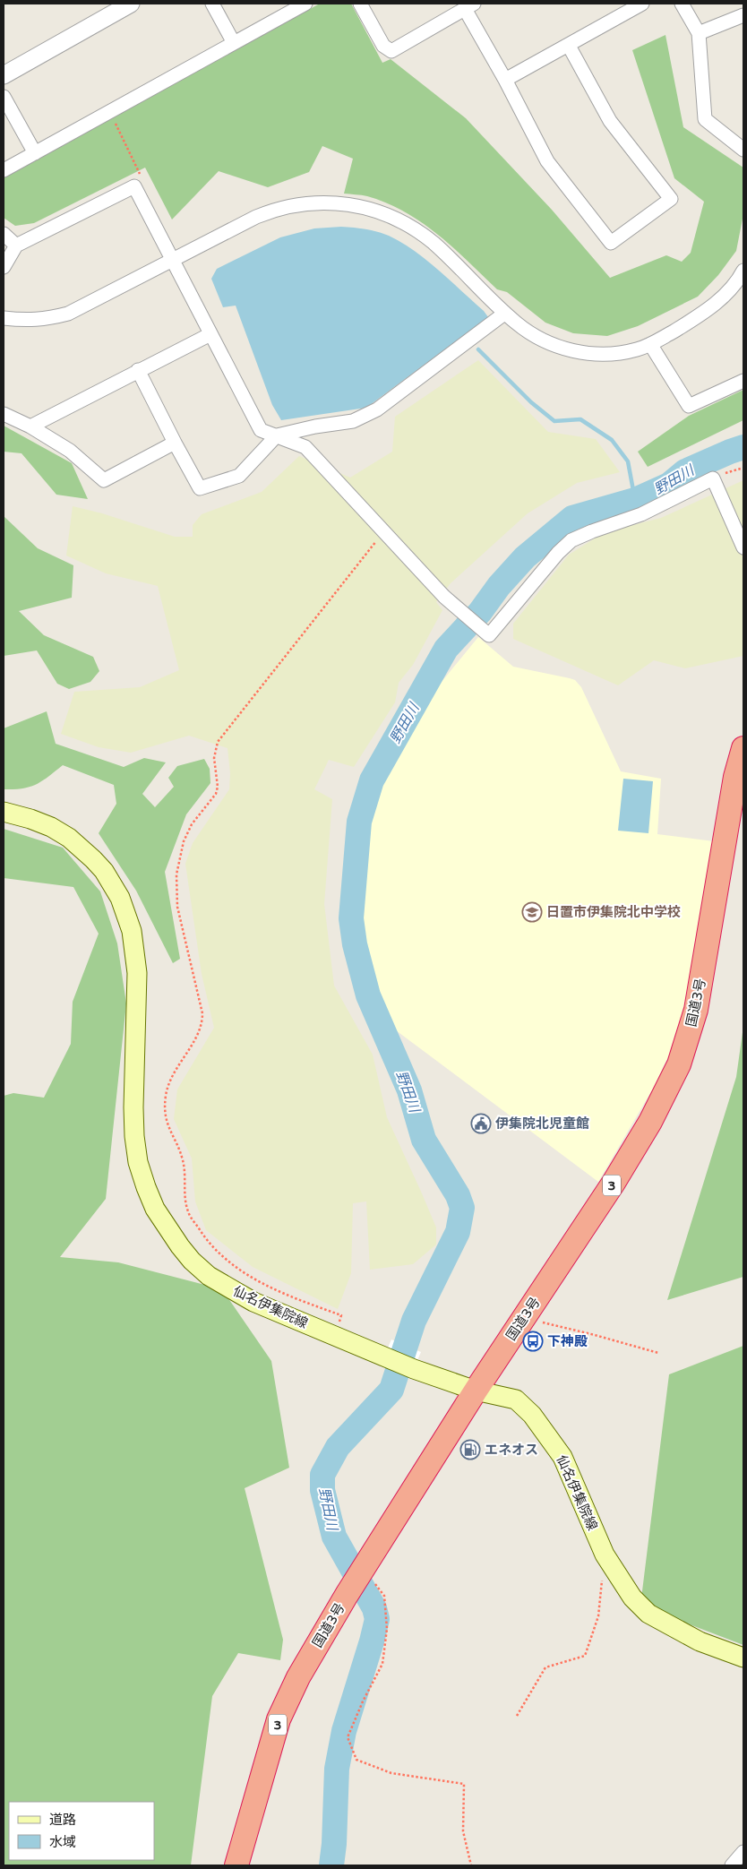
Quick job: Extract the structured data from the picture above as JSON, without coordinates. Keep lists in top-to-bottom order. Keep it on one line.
{"streets":{"highway":["国道3号","3"],"main road":["仙名伊集院線"]},"crossings":[["国道3号","仙名伊集院線"]],"water":["野田川"],"places":{"school or university":["日置市伊集院北中学校"],"public building":["伊集院北児童館"],"bus stop":["下神殿"],"fuel station":["エネオス"]},"legend":["道路","水域"]}
